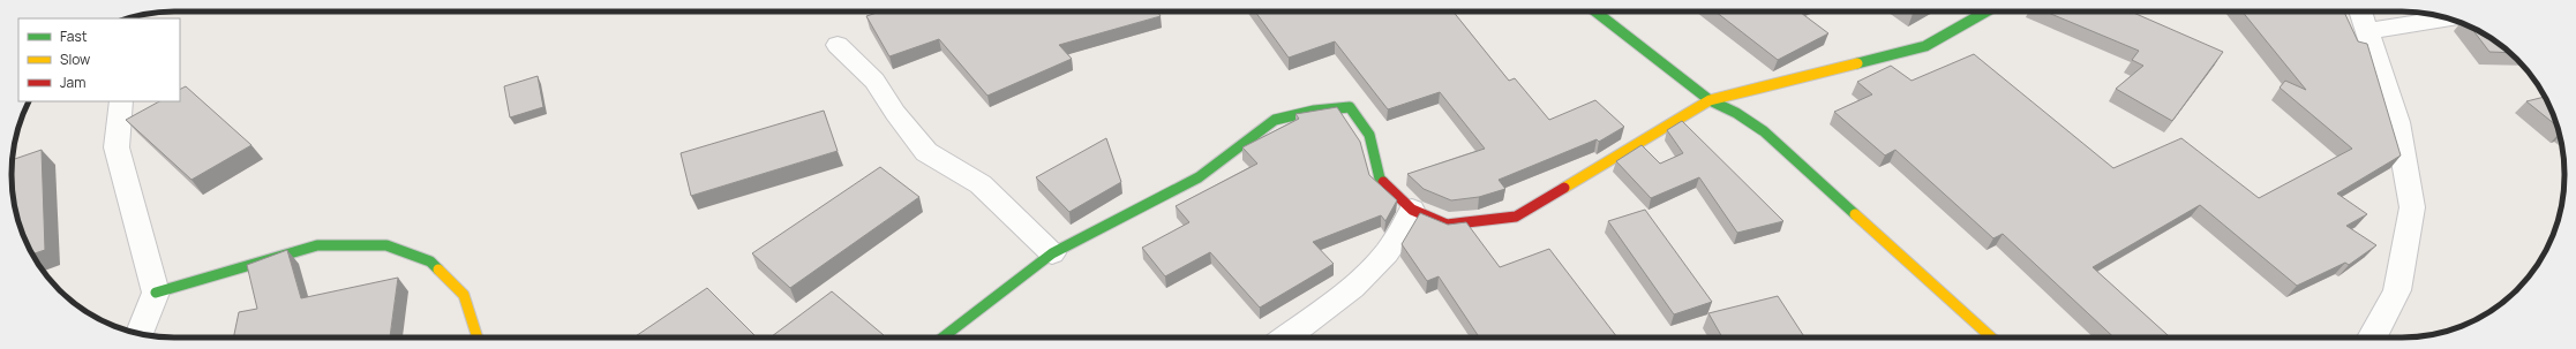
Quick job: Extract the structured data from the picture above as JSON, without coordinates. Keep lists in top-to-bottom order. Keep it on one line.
{"legend":["Fast","Slow","Jam"]}
